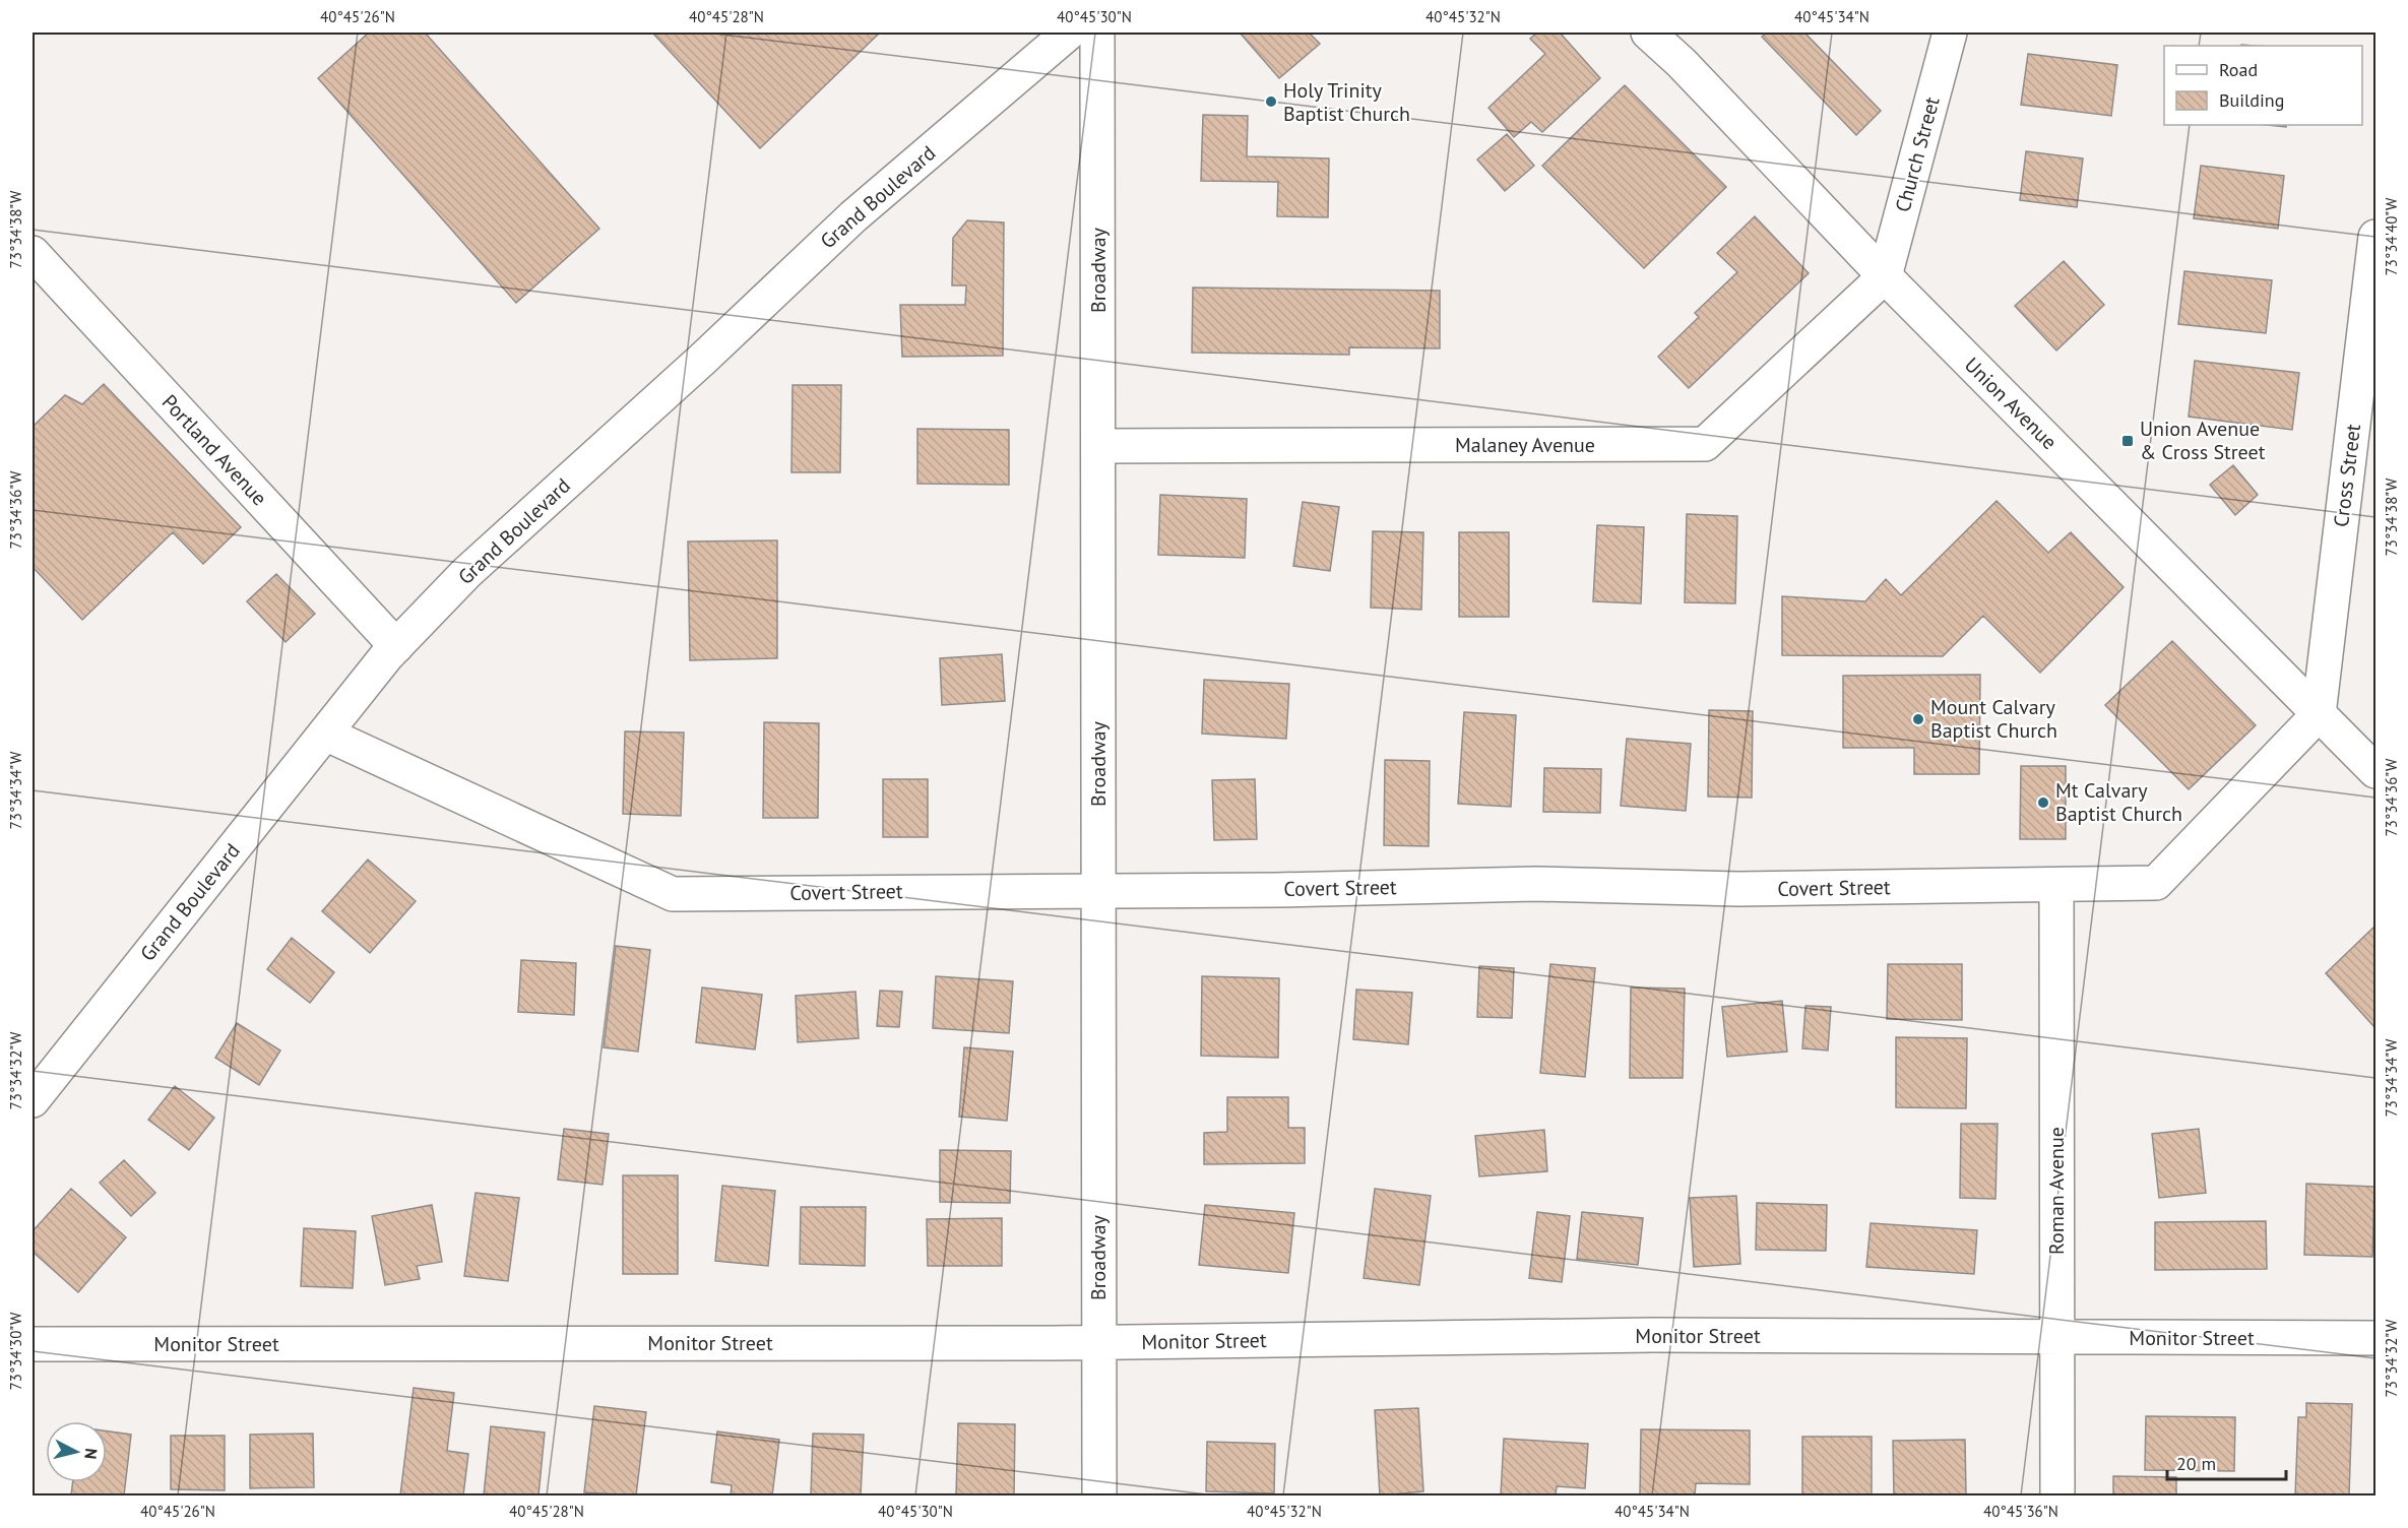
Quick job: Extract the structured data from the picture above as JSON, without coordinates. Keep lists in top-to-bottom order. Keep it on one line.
{"streets":{"street":["Church Street","Grand Boulevard","Broadway","Union Avenue","Malaney Avenue","Portland Avenue","Cross Street","Covert Street","Roman Avenue","Monitor Street"]},"crossings":[["Church Street","Union Avenue"],["Church Street","Malaney Avenue"],["Grand Boulevard","Portland Avenue"],["Grand Boulevard","Covert Street"],["Broadway","Malaney Avenue"],["Broadway","Covert Street"],["Broadway","Monitor Street"],["Union Avenue","Malaney Avenue"],["Union Avenue","Cross Street"],["Union Avenue","Covert Street"],["Cross Street","Covert Street"],["Covert Street","Roman Avenue"],["Roman Avenue","Monitor Street"]],"places":{"other":["Holy Trinity Baptist Church","Mount Calvary Baptist Church","Mt Calvary Baptist Church"],"transit":["Union Avenue & Cross Street"]},"legend":["Road","Building"],"scale_bar":"20 m","north":"right","coordinates":["40°45'26\"N","40°45'28\"N","40°45'30\"N","40°45'32\"N","40°45'34\"N","73°34'38\"W","73°34'40\"W","73°34'36\"W","73°34'34\"W","73°34'32\"W","73°34'30\"W","40°45'36\"N"]}
